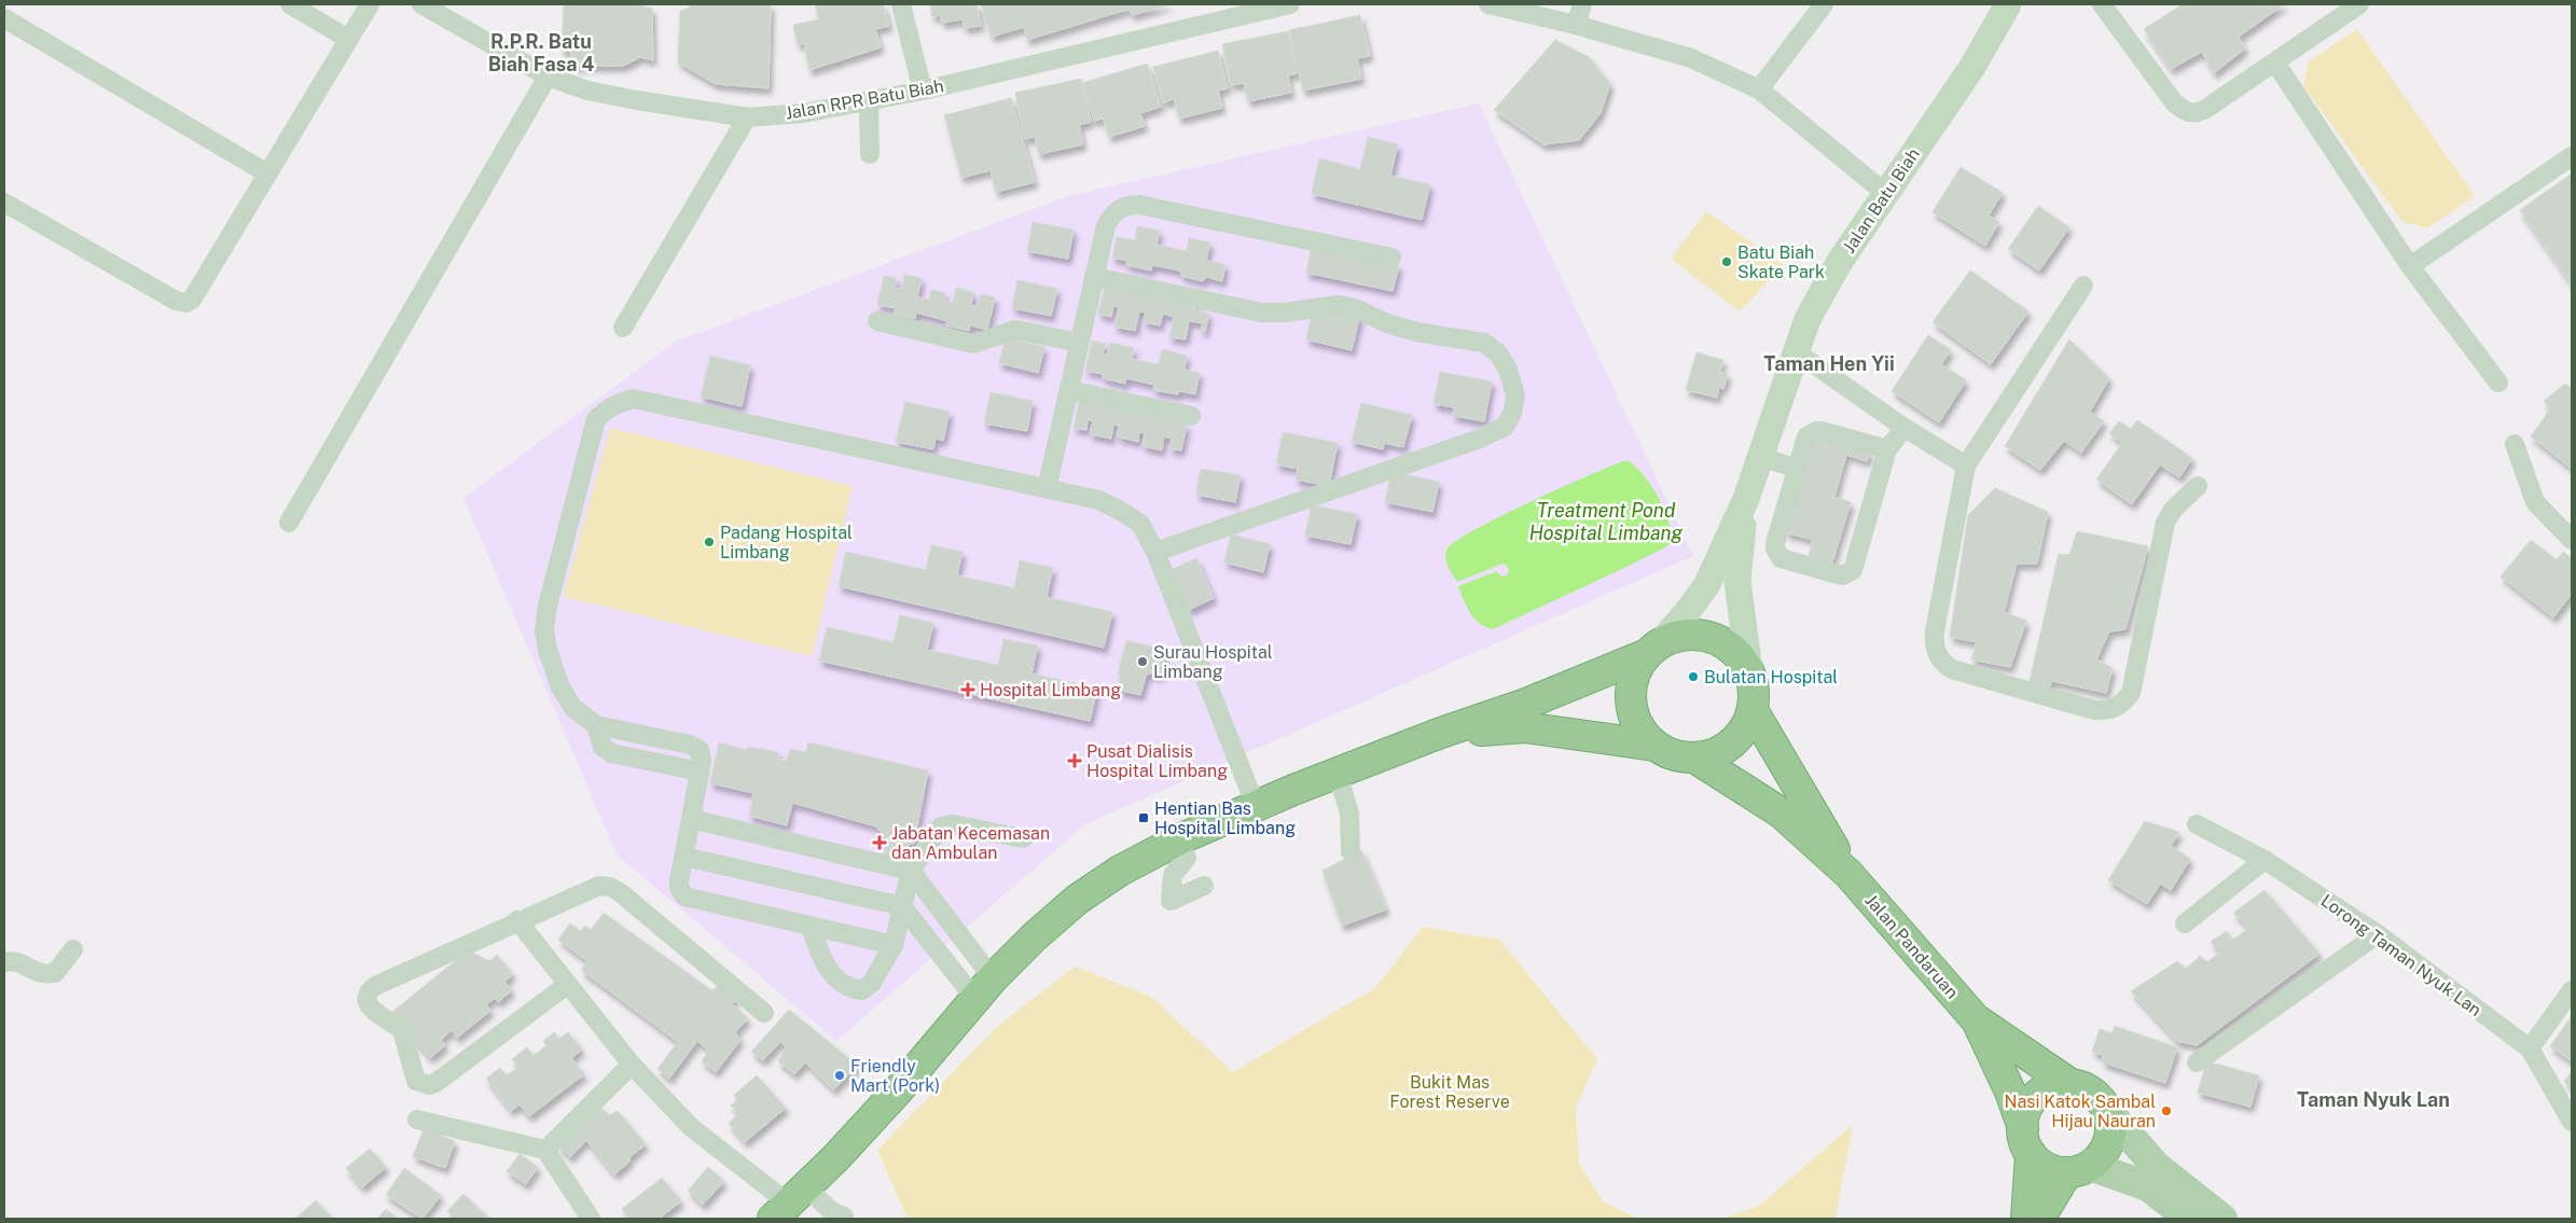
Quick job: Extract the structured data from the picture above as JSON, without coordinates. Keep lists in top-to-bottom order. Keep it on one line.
{"streets":{"highway":["Jalan Pandaruan"],"main road":["Jalan Batu Biah"],"street":["Jalan RPR Batu Biah","Lorong Taman Nyuk Lan"]},"districts":["R.P.R. Batu Biah Fasa 4","Taman Hen Yii","Taman Nyuk Lan"],"water":["Treatment Pond Hospital Limbang"],"parks":["Bukit Mas Forest Reserve"],"places":{"other":["Batu Biah Skate Park","Padang Hospital Limbang","Surau Hospital Limbang","Bulatan Hospital","Friendly Mart (Pork)","Nasi Katok Sambal Hijau Nauran"],"health":["Hospital Limbang","Pusat Dialisis Hospital Limbang","Jabatan Kecemasan dan Ambulan"],"transit":["Hentian Bas Hospital Limbang"]}}
